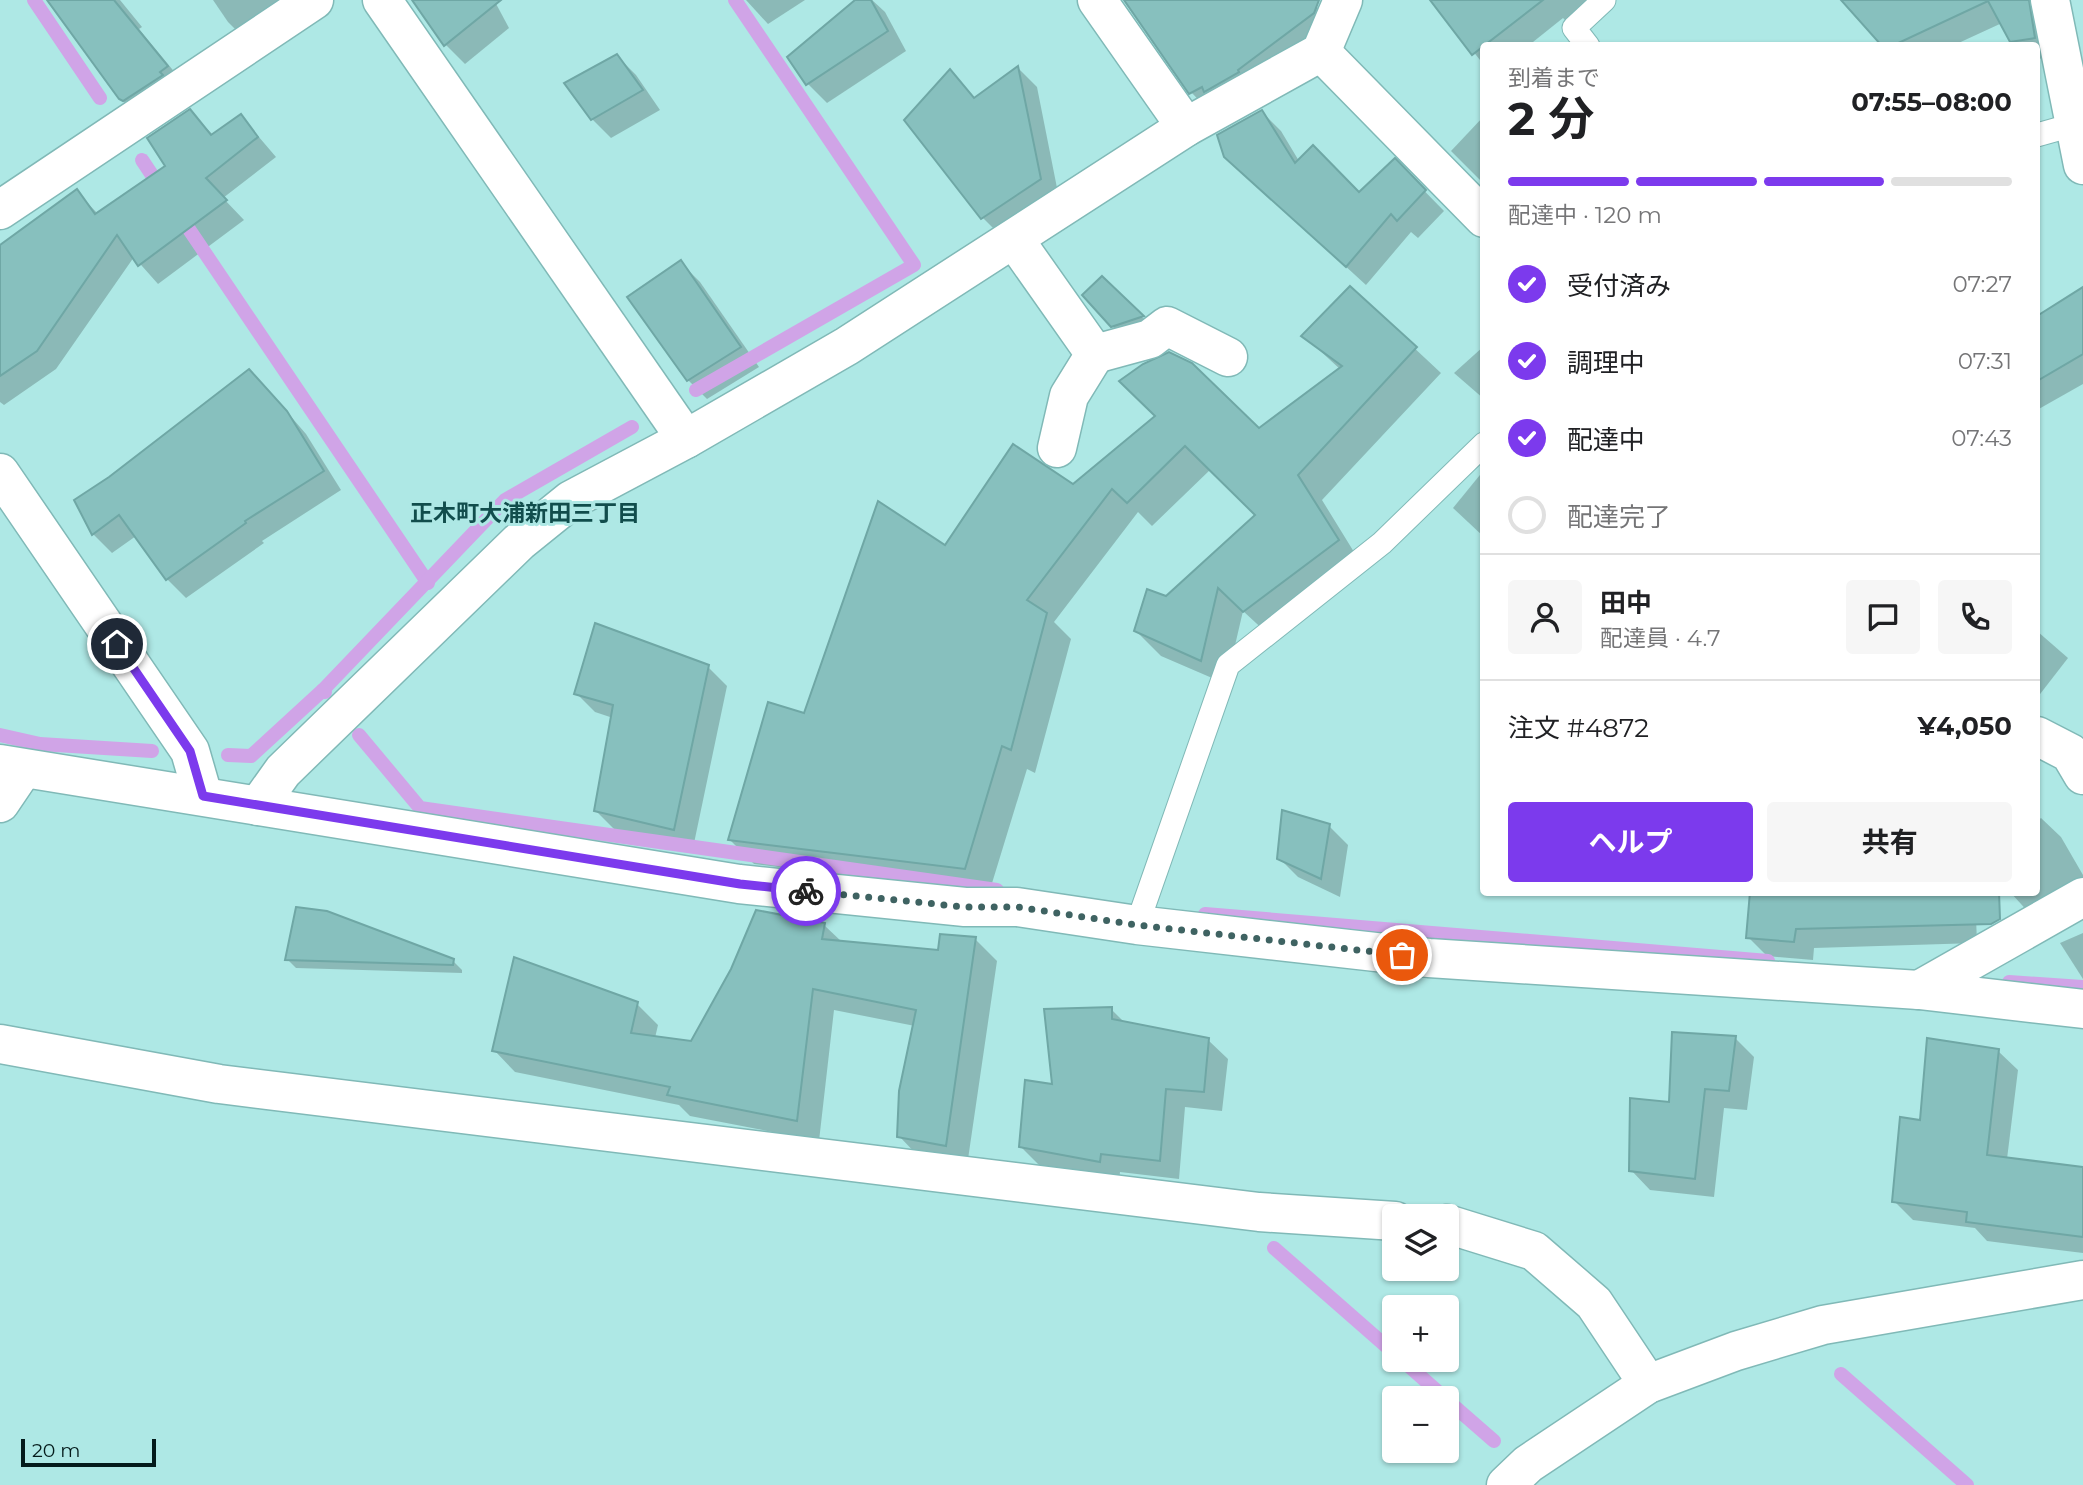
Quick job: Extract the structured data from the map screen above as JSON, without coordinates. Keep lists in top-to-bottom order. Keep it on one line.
{"districts":["正木町大浦新田三丁目"],"scale_bar":"20 m","page":{"heading":["2 分","到着まで","07:55–08:00"],"panel":["田中","配達員 · 4.7","注文 #4872","¥4,050"],"bar":"配達中 · 120 m","list":[["受付済み","07:27"],["調理中","07:31"],["配達中","07:43"],"配達完了"],"buttons":["ヘルプ","共有"],"map_buttons":["+","−"],"scale":"20 m"}}
